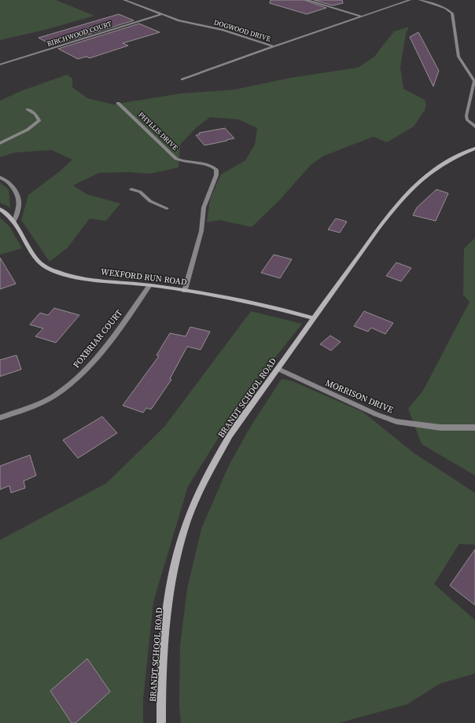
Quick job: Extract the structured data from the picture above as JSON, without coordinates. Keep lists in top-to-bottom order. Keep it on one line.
{"streets":{"street":["DOGWOOD DRIVE","BIRCHWOOD COURT","PHYLLIS DRIVE","WEXFORD RUN ROAD","FOXBRIAR COURT","MORRISON DRIVE","BRANDT SCHOOL ROAD"]},"crossings":[["DOGWOOD DRIVE","BIRCHWOOD COURT"],["PHYLLIS DRIVE","WEXFORD RUN ROAD"],["WEXFORD RUN ROAD","FOXBRIAR COURT"],["WEXFORD RUN ROAD","BRANDT SCHOOL ROAD"],["MORRISON DRIVE","BRANDT SCHOOL ROAD"]]}
